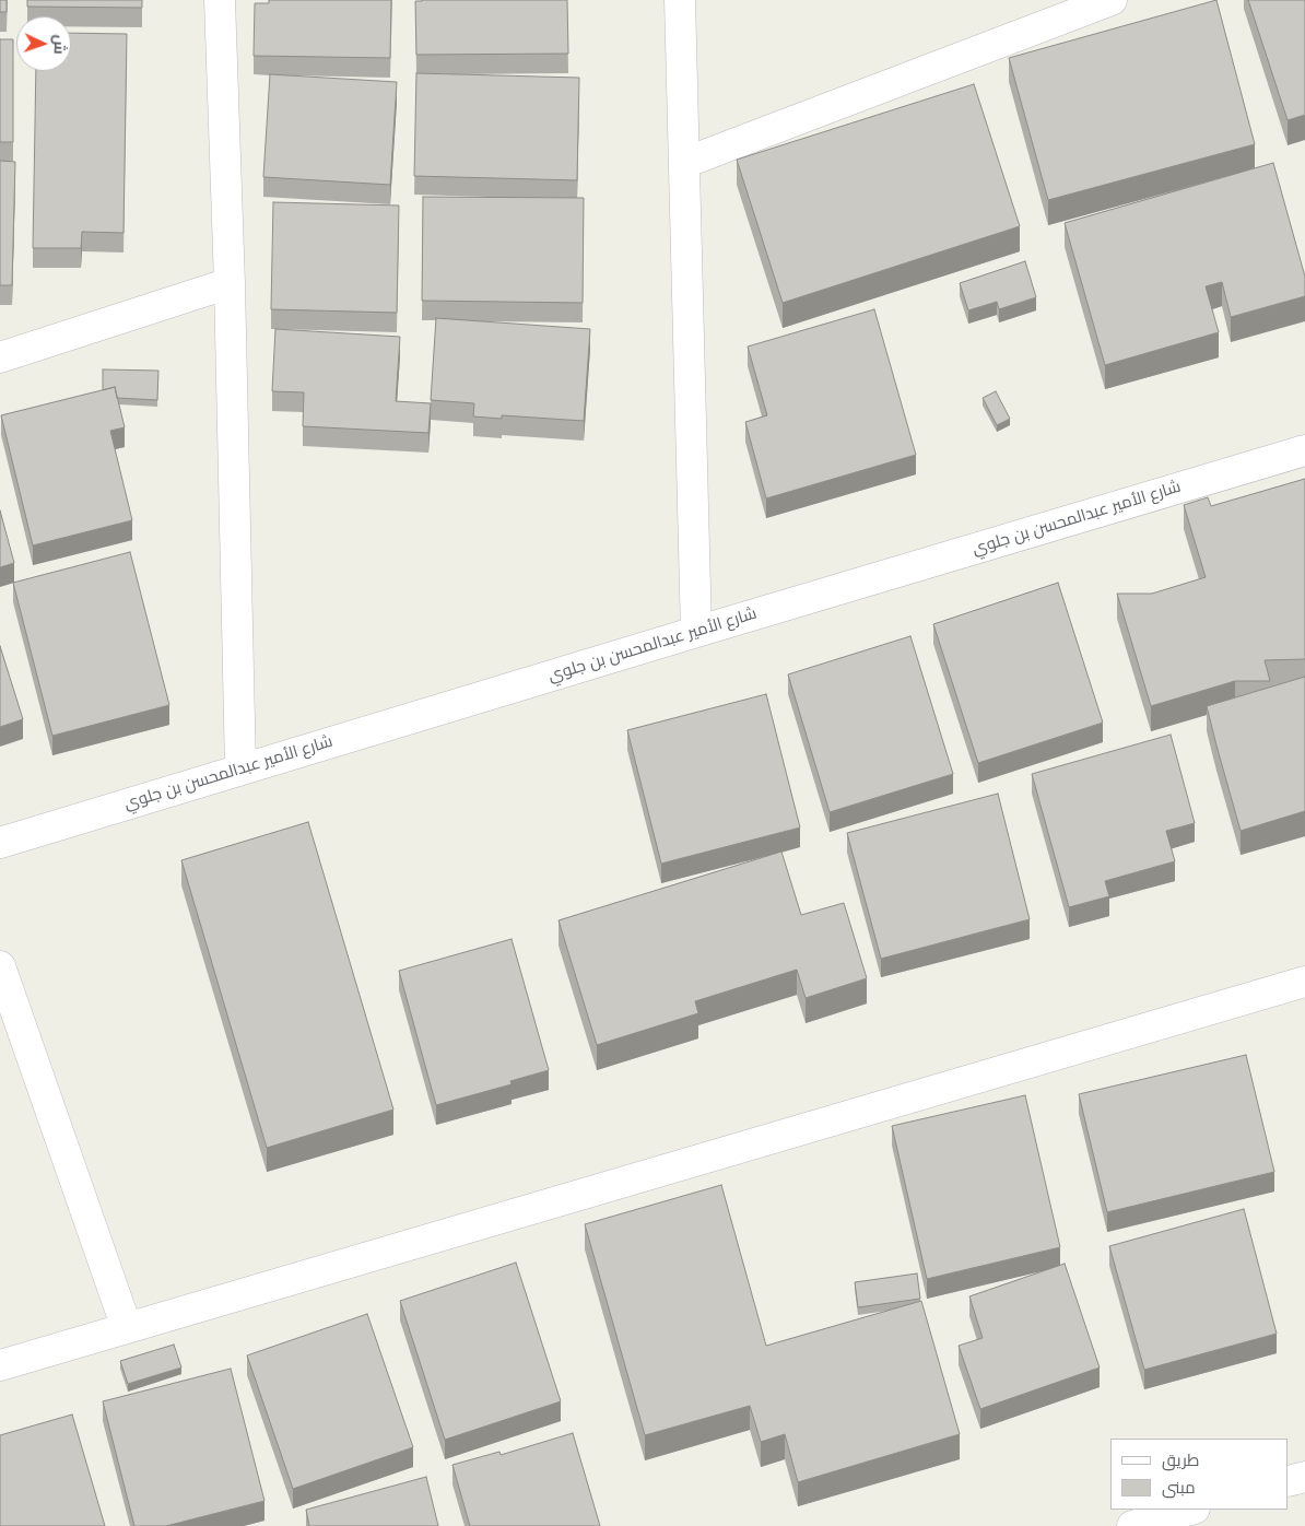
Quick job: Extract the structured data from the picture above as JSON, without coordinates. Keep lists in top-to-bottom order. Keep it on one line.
{"streets":{"street":["شارع الأمير عبدالمحسن بن جلوي"]},"legend":["طريق","مبنى"],"north":"right"}
